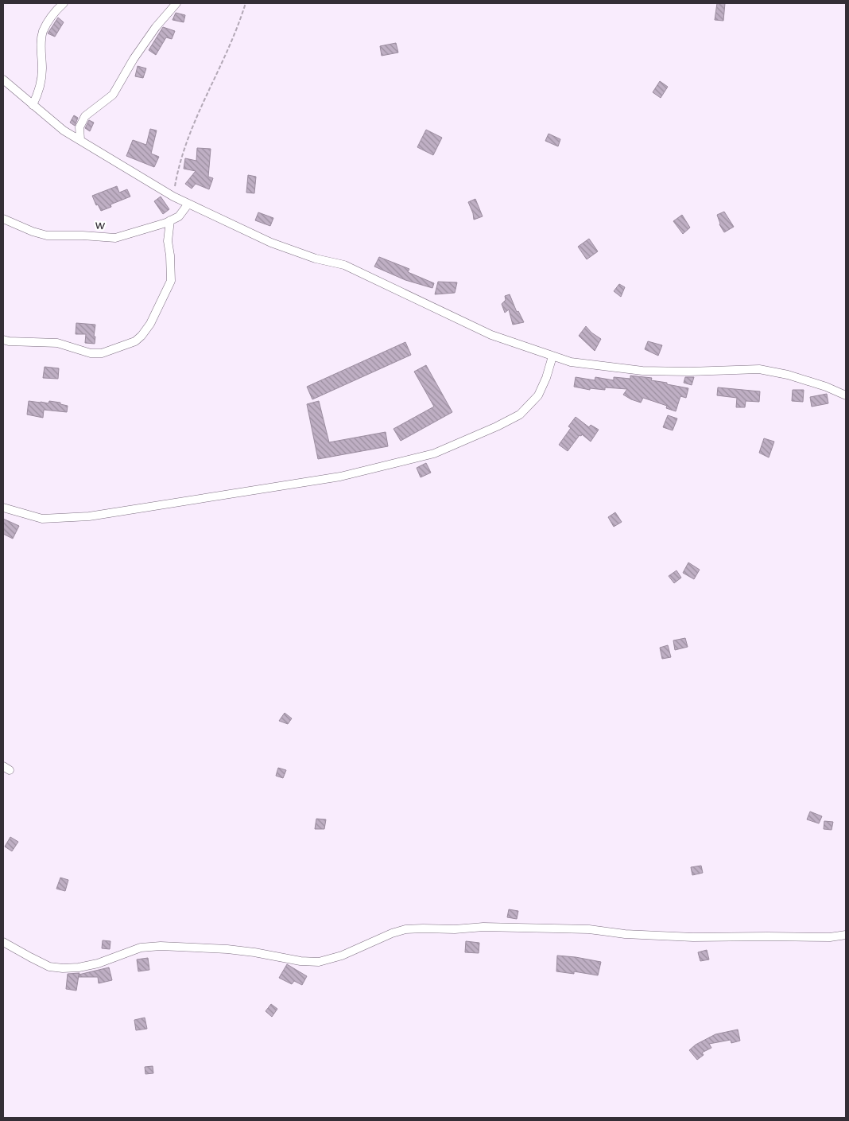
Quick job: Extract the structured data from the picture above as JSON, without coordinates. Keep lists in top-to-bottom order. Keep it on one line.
{"streets":{"street":["w"]}}
